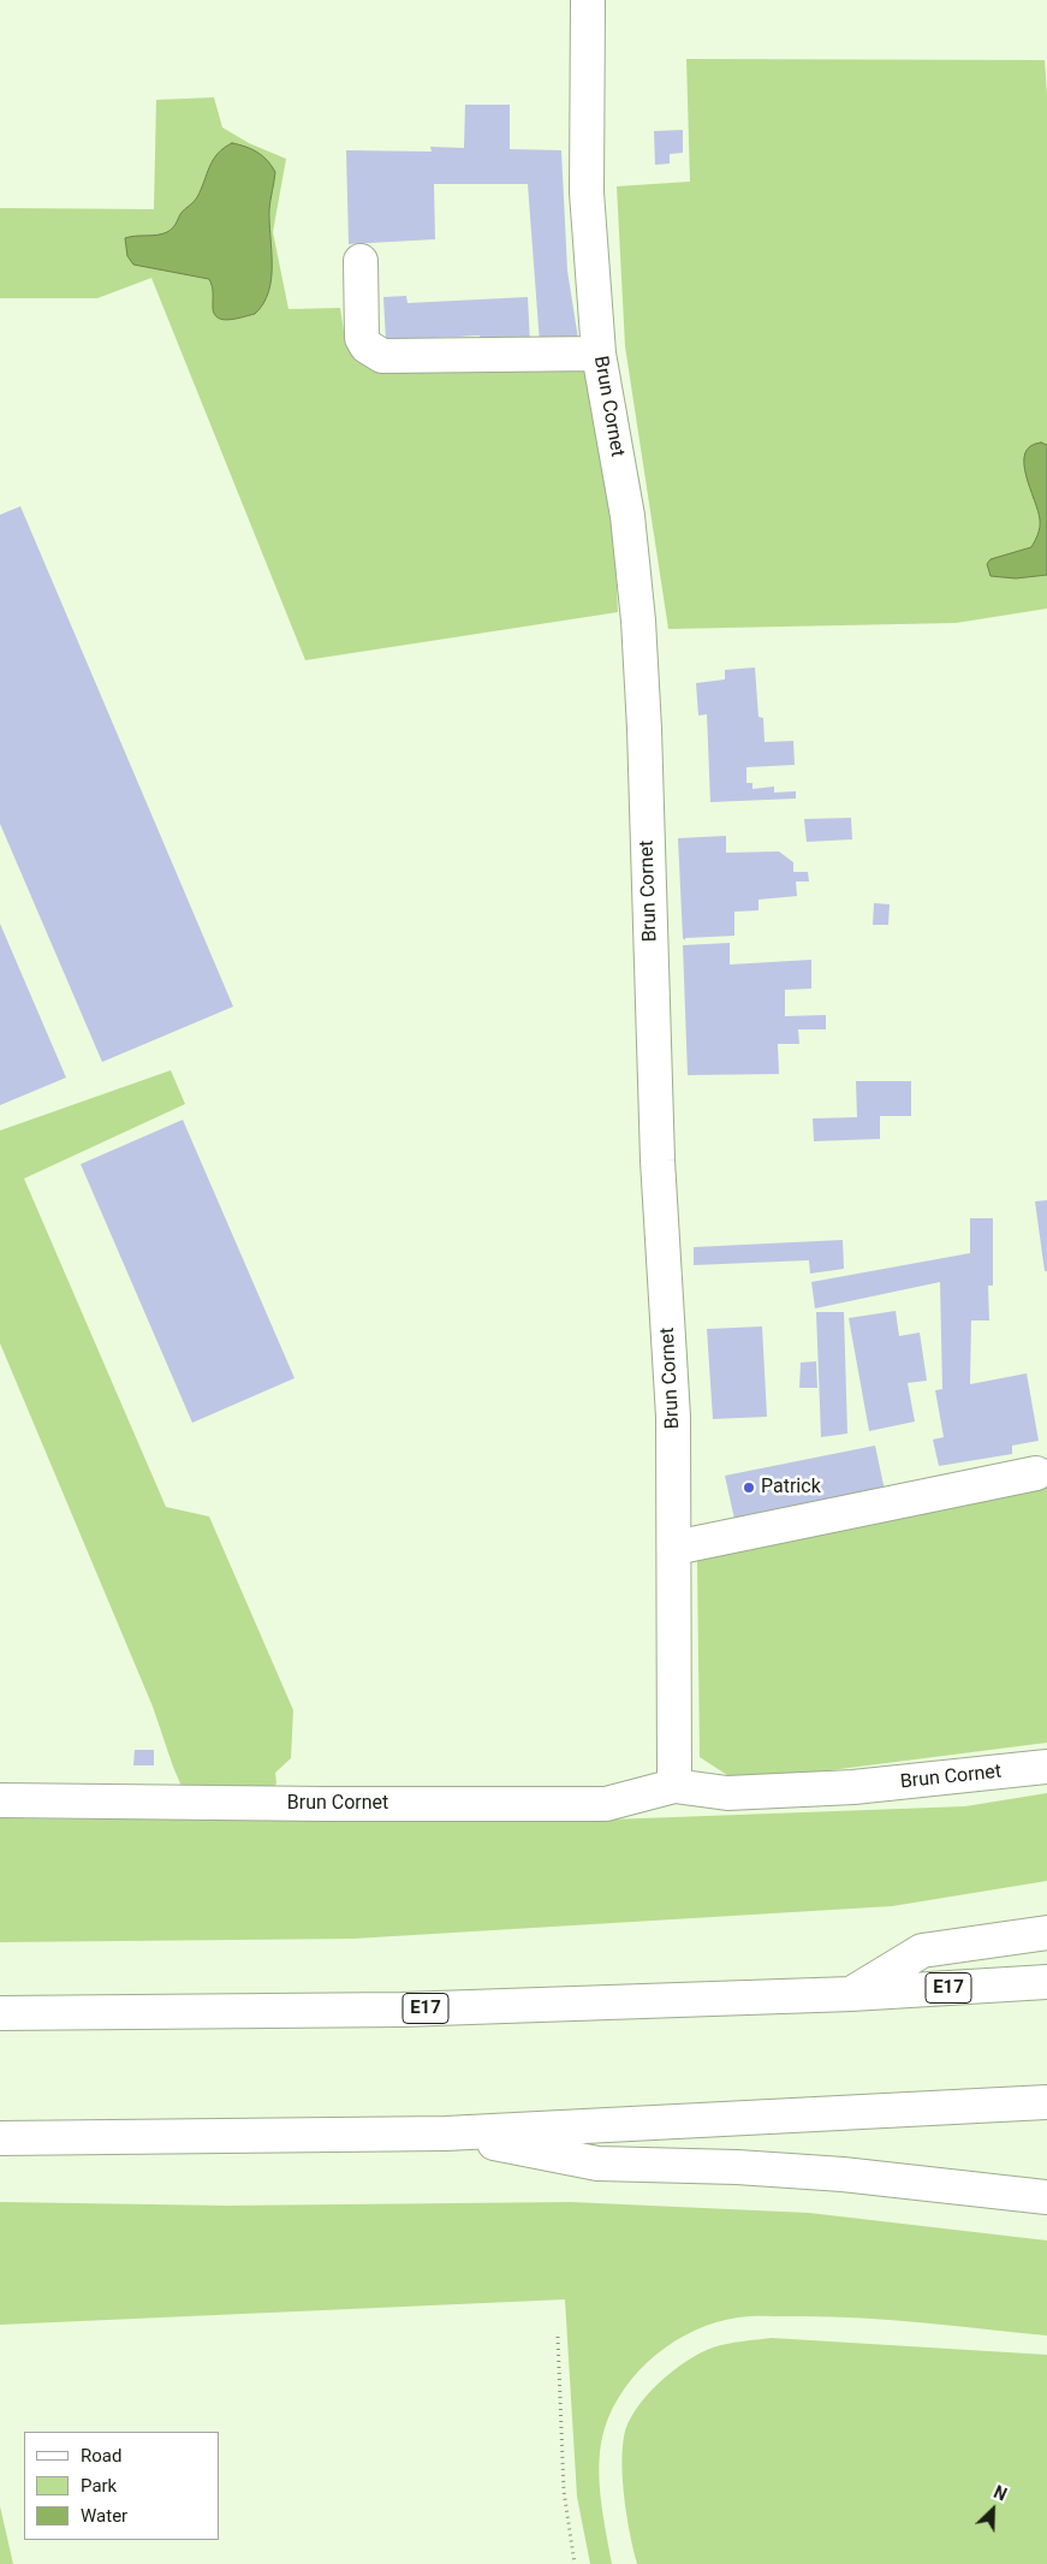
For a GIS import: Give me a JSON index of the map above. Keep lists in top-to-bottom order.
{
  "streets": {
    "main road": ["Brun Cornet", "E17"]
  },
  "places": ["Patrick"],
  "legend": ["Road", "Park", "Water"],
  "north": "top right"
}
